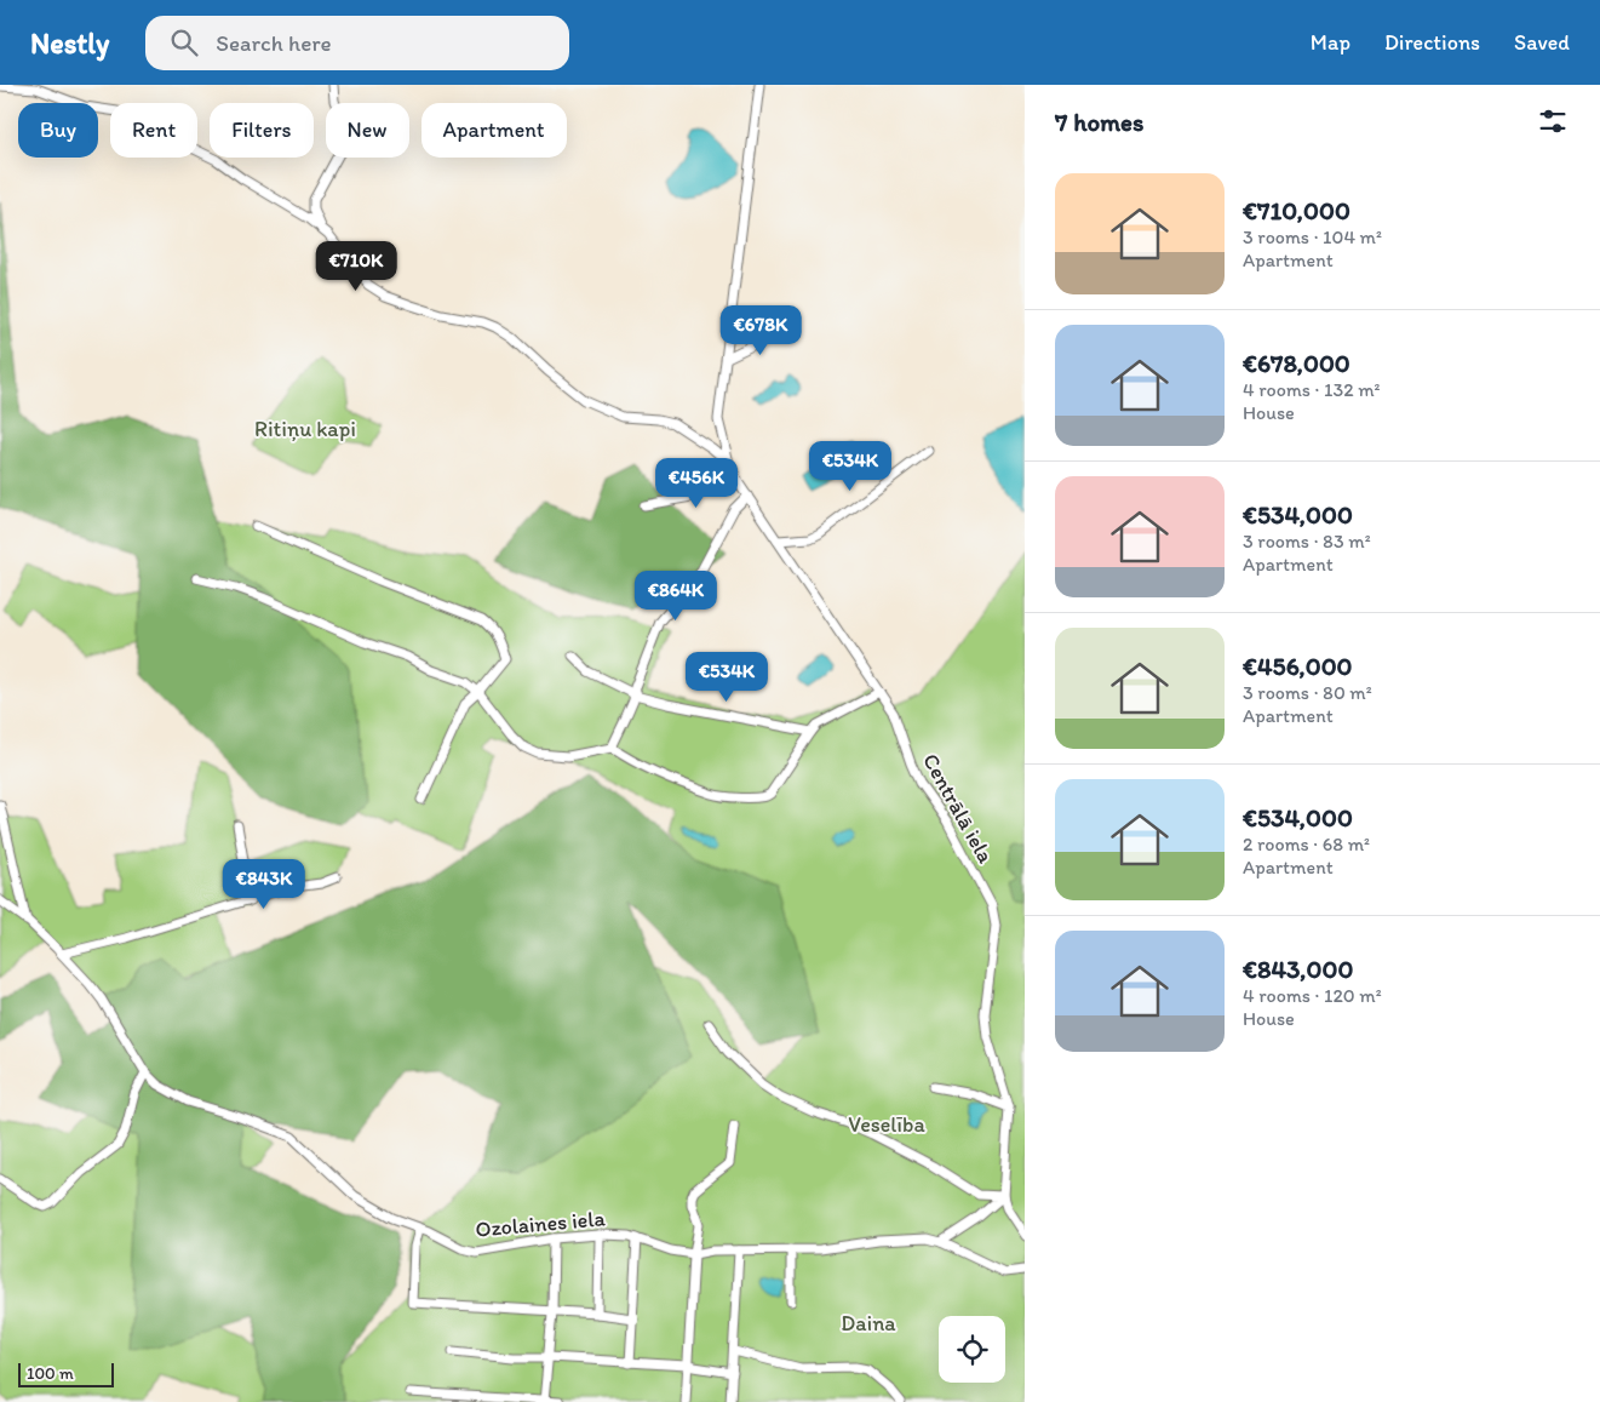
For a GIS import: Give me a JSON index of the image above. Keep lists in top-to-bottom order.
{
  "streets": {
    "street": ["Centrālā iela", "Ozolaines iela"]
  },
  "parks": ["Ritiņu kapi", "Veselība", "Daina"],
  "scale_bar": "100 m",
  "page": {
    "header": "Nestly",
    "search": "Search here",
    "nav": ["Map", "Directions", "Saved"],
    "heading": "7 homes",
    "chip": [
      "Buy",
      "Rent",
      "Filters",
      "New",
      "Apartment"
    ],
    "list": [
      {
        "name": "€710,000",
        "note": "3 rooms · 104 m² · Apartment"
      },
      {
        "name": "€678,000",
        "note": "4 rooms · 132 m² · House"
      },
      {
        "name": "€534,000",
        "note": "3 rooms · 83 m² · Apartment"
      },
      {
        "name": "€456,000",
        "note": "3 rooms · 80 m² · Apartment"
      },
      {
        "name": "€534,000",
        "note": "2 rooms · 68 m² · Apartment"
      },
      {
        "name": "€843,000",
        "note": "4 rooms · 120 m² · House"
      }
    ],
    "price": [
      "€710K",
      "€678K",
      "€534K",
      "€456K",
      "€864K",
      "€534K",
      "€843K"
    ],
    "scale": "100 m"
  }
}
